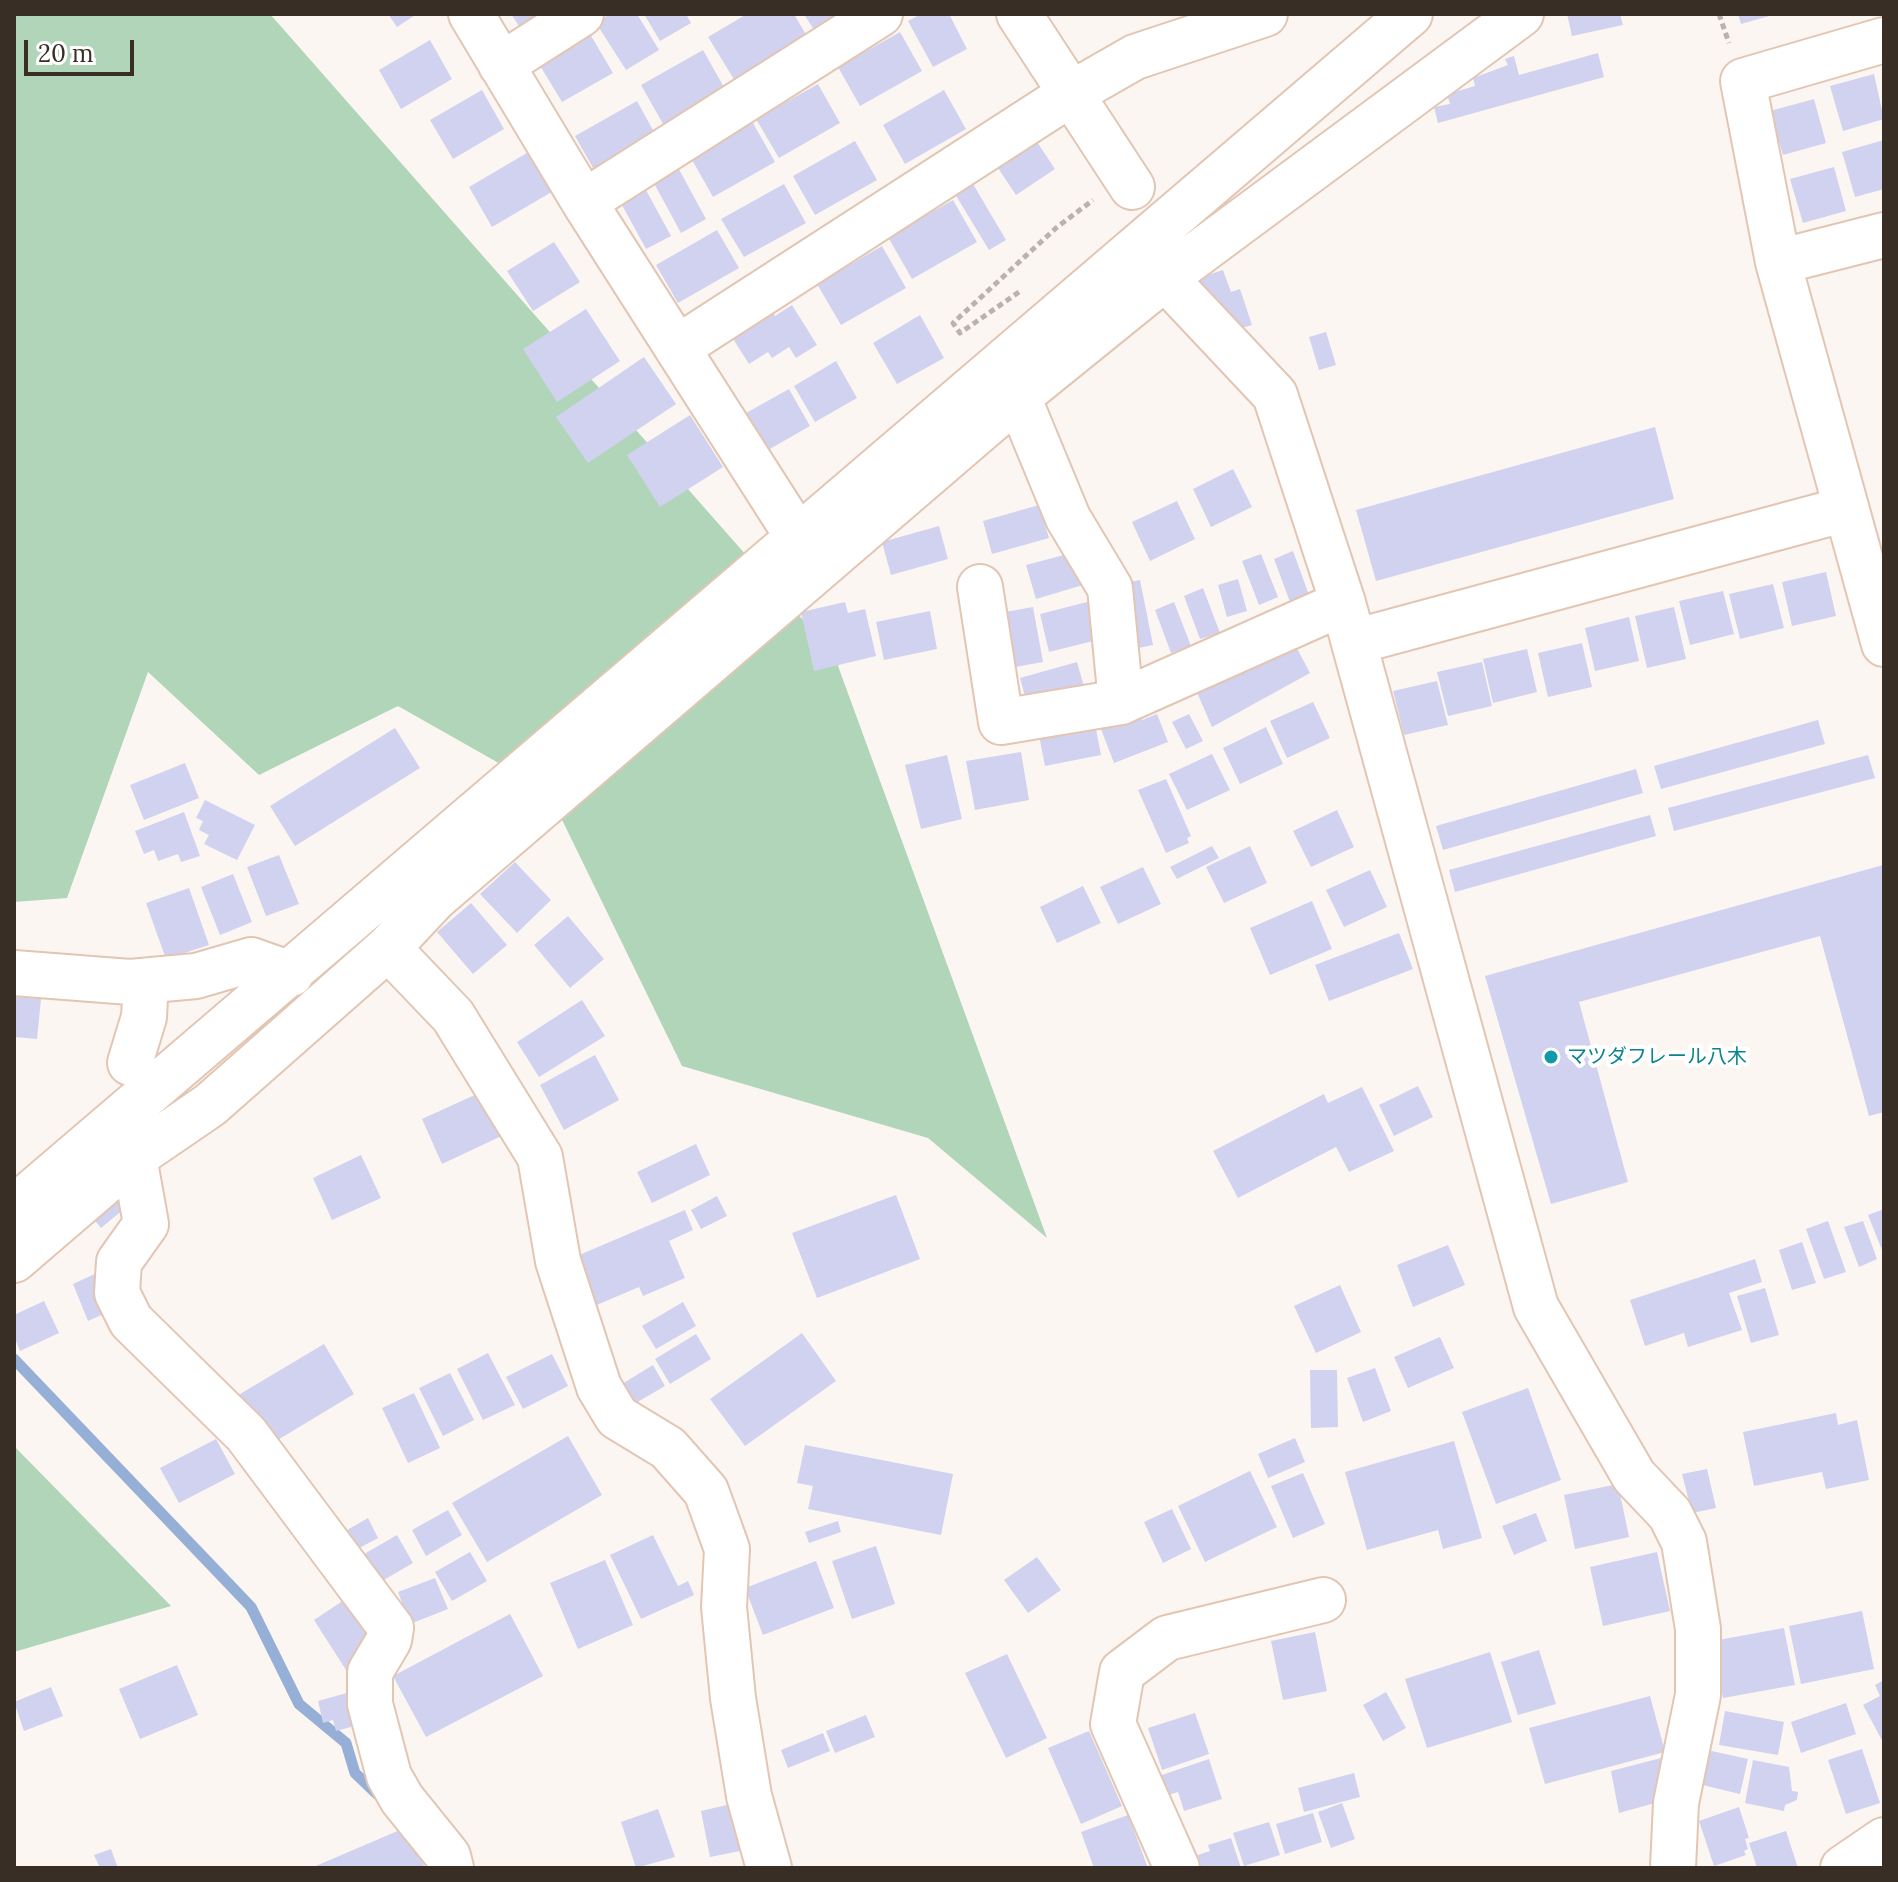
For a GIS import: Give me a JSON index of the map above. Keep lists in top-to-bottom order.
{
  "places": ["マツダフレール八木"],
  "scale_bar": "20 m"
}
